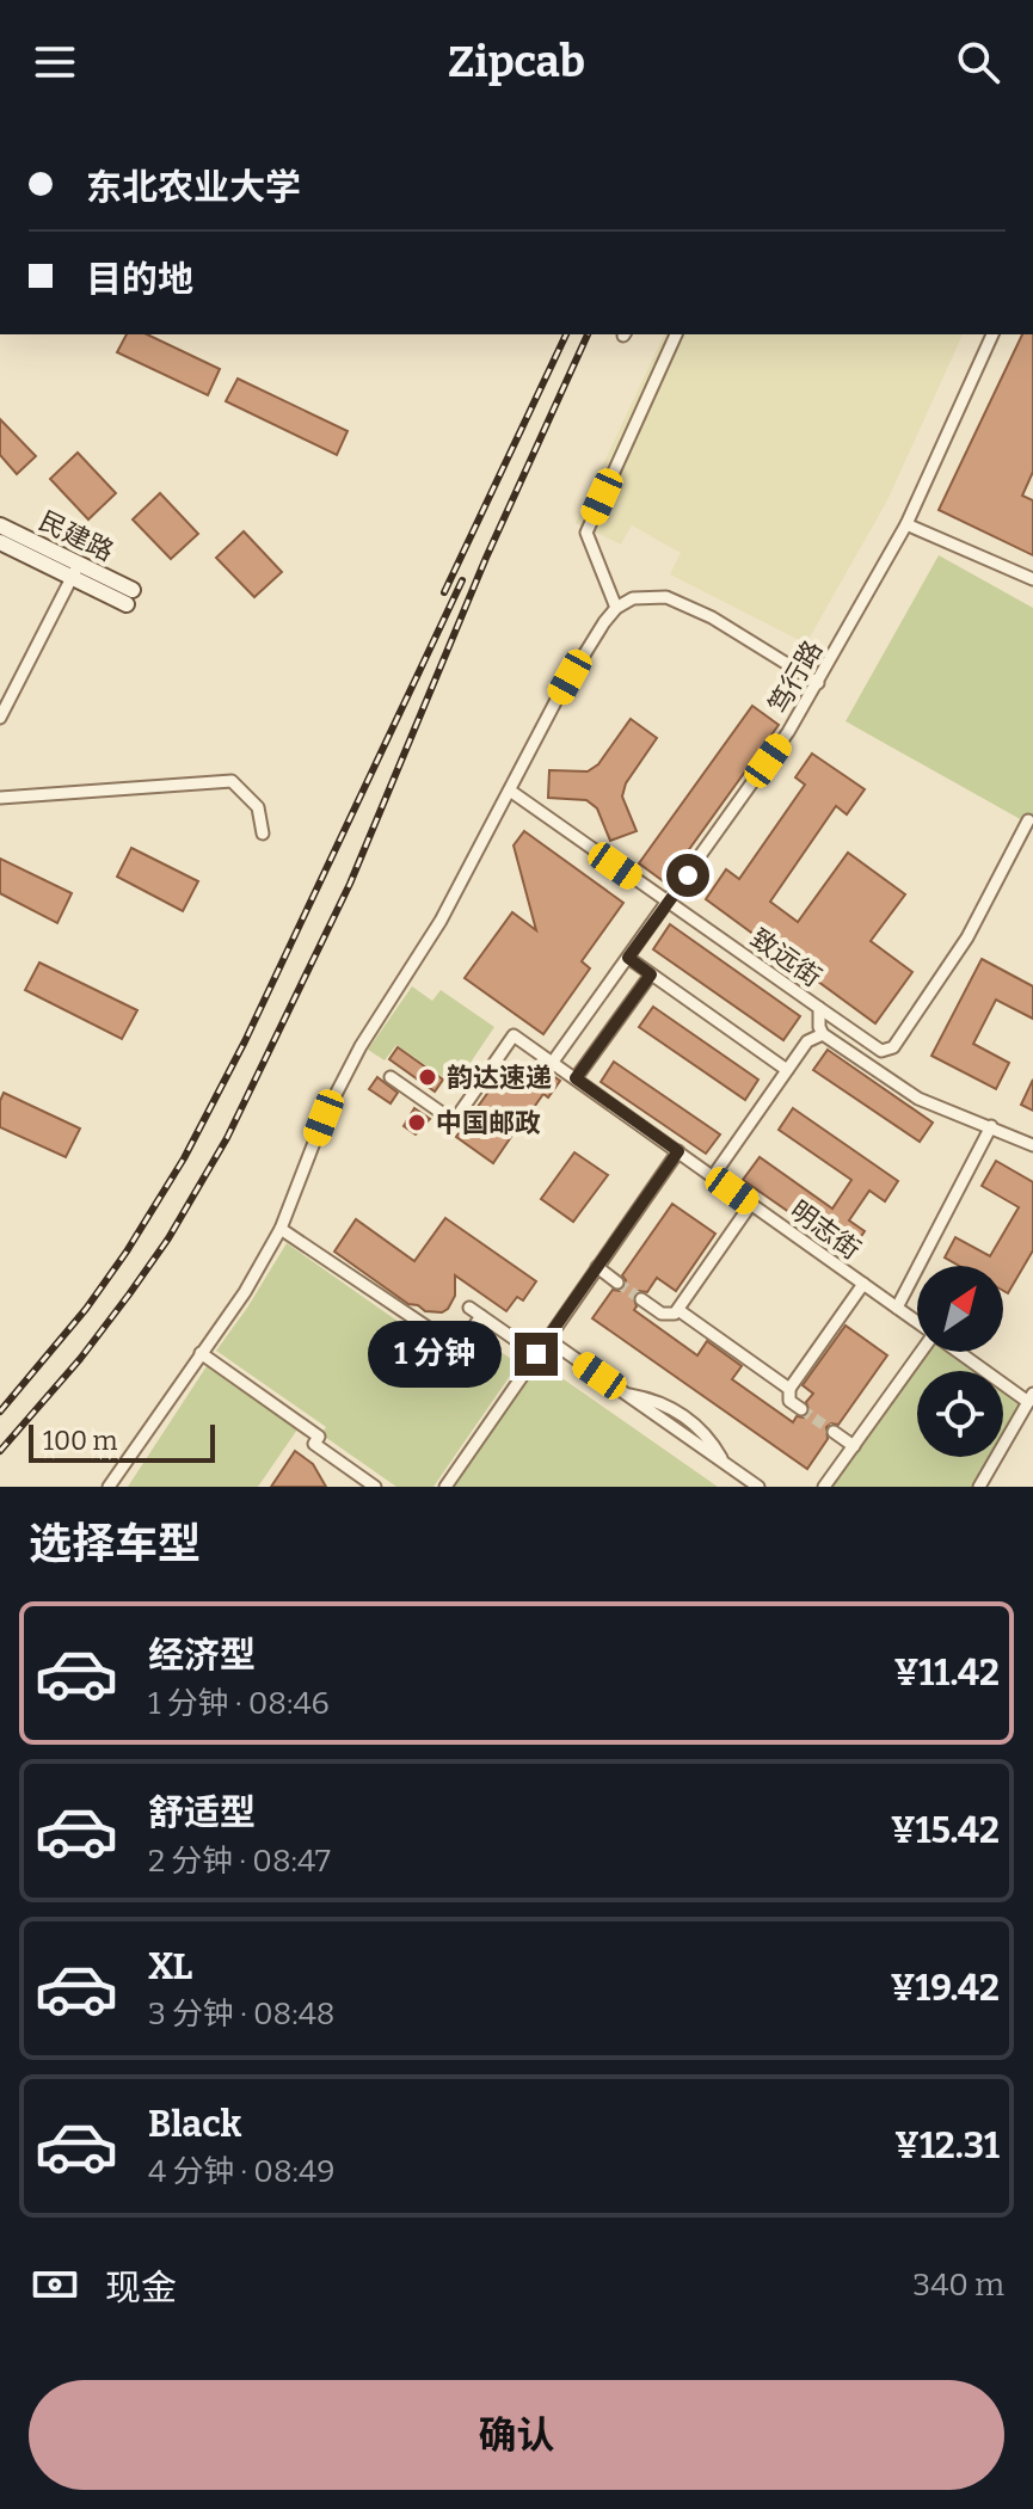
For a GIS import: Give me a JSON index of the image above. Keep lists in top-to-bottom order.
{
  "streets": {
    "street": [
      "民建路",
      "笃行路",
      "致远街",
      "明志街"
    ]
  },
  "crossings": [
    ["笃行路", "致远街"],
    ["笃行路", "明志街"]
  ],
  "places": ["韵达速递", "中国邮政"],
  "scale_bar": "100 m",
  "north": "top right",
  "page": {
    "header": "Zipcab",
    "banner": ["东北农业大学", "目的地"],
    "bubble": "1 分钟",
    "scale": "100 m",
    "heading": "选择车型",
    "list": [
      {
        "name": "经济型",
        "note": "1 分钟 · 08:46",
        "value": "¥11.42"
      },
      {
        "name": "舒适型",
        "note": "2 分钟 · 08:47",
        "value": "¥15.42"
      },
      {
        "name": "XL",
        "note": "3 分钟 · 08:48",
        "value": "¥19.42"
      },
      {
        "name": "Black",
        "note": "4 分钟 · 08:49",
        "value": "¥12.31"
      }
    ],
    "pay": ["现金", "340 m"],
    "buttons": "确认"
  }
}
